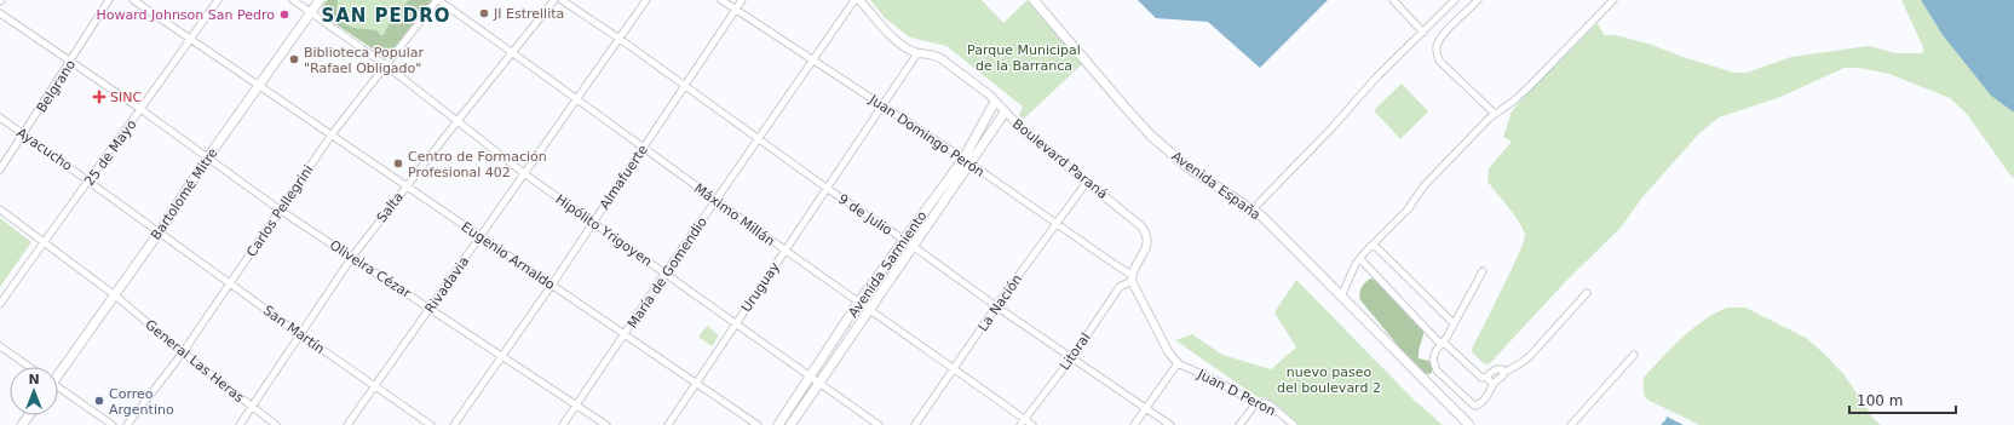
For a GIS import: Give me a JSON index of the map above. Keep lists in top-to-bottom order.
{
  "streets": {
    "main road": ["Avenida España", "Bartolomé Mitre", "Avenida Sarmiento"],
    "street": [
      "Belgrano",
      "Juan Domingo Perón",
      "Ayacucho",
      "25 de Mayo",
      "Boulevard Paraná",
      "Almafuerte",
      "Salta",
      "Carlos Pellegrini",
      "Máximo Millán",
      "9 de Julio",
      "Hipólito Yrigoyen",
      "Eugenio Arnaldo",
      "Oliveira Cézar",
      "María de Gomendio",
      "Rivadavia",
      "Uruguay",
      "La Nación",
      "San Martín",
      "Litoral",
      "General Las Heras",
      "Juan D Peron"
    ]
  },
  "crossings": [
    ["Belgrano", "Ayacucho"],
    ["Belgrano", "Oliveira Cézar"],
    ["Juan Domingo Perón", "Boulevard Paraná"],
    ["Juan Domingo Perón", "Almafuerte"],
    ["Juan Domingo Perón", "Avenida Sarmiento"],
    ["Juan Domingo Perón", "María de Gomendio"],
    ["Juan Domingo Perón", "Uruguay"],
    ["Juan Domingo Perón", "La Nación"],
    ["Juan Domingo Perón", "Litoral"],
    ["Ayacucho", "25 de Mayo"],
    ["Ayacucho", "Bartolomé Mitre"],
    ["Ayacucho", "San Martín"],
    ["25 de Mayo", "Eugenio Arnaldo"],
    ["25 de Mayo", "Oliveira Cézar"],
    ["25 de Mayo", "General Las Heras"],
    ["Boulevard Paraná", "Avenida Sarmiento"],
    ["Boulevard Paraná", "Uruguay"],
    ["Boulevard Paraná", "La Nación"],
    ["Boulevard Paraná", "Litoral"],
    ["Almafuerte", "Máximo Millán"],
    ["Almafuerte", "9 de Julio"],
    ["Almafuerte", "Hipólito Yrigoyen"],
    ["Almafuerte", "Eugenio Arnaldo"],
    ["Almafuerte", "Oliveira Cézar"],
    ["Bartolomé Mitre", "Hipólito Yrigoyen"],
    ["Bartolomé Mitre", "Eugenio Arnaldo"],
    ["Bartolomé Mitre", "Oliveira Cézar"],
    ["Bartolomé Mitre", "San Martín"],
    ["Bartolomé Mitre", "General Las Heras"],
    ["Salta", "Máximo Millán"],
    ["Salta", "Hipólito Yrigoyen"],
    ["Salta", "Eugenio Arnaldo"],
    ["Salta", "Oliveira Cézar"],
    ["Salta", "San Martín"],
    ["Salta", "General Las Heras"],
    ["Carlos Pellegrini", "Máximo Millán"],
    ["Carlos Pellegrini", "Hipólito Yrigoyen"],
    ["Carlos Pellegrini", "Eugenio Arnaldo"],
    ["Carlos Pellegrini", "Oliveira Cézar"],
    ["Carlos Pellegrini", "San Martín"],
    ["Carlos Pellegrini", "General Las Heras"],
    ["Máximo Millán", "Avenida Sarmiento"],
    ["Máximo Millán", "María de Gomendio"],
    ["Máximo Millán", "Rivadavia"],
    ["Máximo Millán", "Uruguay"],
    ["Máximo Millán", "La Nación"],
    ["Máximo Millán", "Litoral"],
    ["9 de Julio", "Avenida Sarmiento"],
    ["9 de Julio", "María de Gomendio"],
    ["9 de Julio", "Rivadavia"],
    ["9 de Julio", "Uruguay"],
    ["9 de Julio", "La Nación"],
    ["9 de Julio", "Litoral"],
    ["Hipólito Yrigoyen", "Avenida Sarmiento"],
    ["Hipólito Yrigoyen", "María de Gomendio"],
    ["Hipólito Yrigoyen", "Rivadavia"],
    ["Hipólito Yrigoyen", "Uruguay"],
    ["Eugenio Arnaldo", "María de Gomendio"],
    ["Eugenio Arnaldo", "Rivadavia"],
    ["Eugenio Arnaldo", "Uruguay"],
    ["Oliveira Cézar", "María de Gomendio"],
    ["Oliveira Cézar", "Rivadavia"],
    ["Rivadavia", "San Martín"]
  ],
  "districts": ["SAN PEDRO"],
  "parks": ["Parque Municipal de la Barranca", "nuevo paseo del boulevard 2"],
  "places": {
    "other": [
      "JI Estrellita",
      "Howard Johnson San Pedro",
      "Biblioteca Popular \"Rafael Obligado\"",
      "Centro de Formación Profesional 402",
      "Correo Argentino"
    ],
    "health": ["SINC"]
  },
  "scale_bar": "100 m",
  "north": "top"
}
